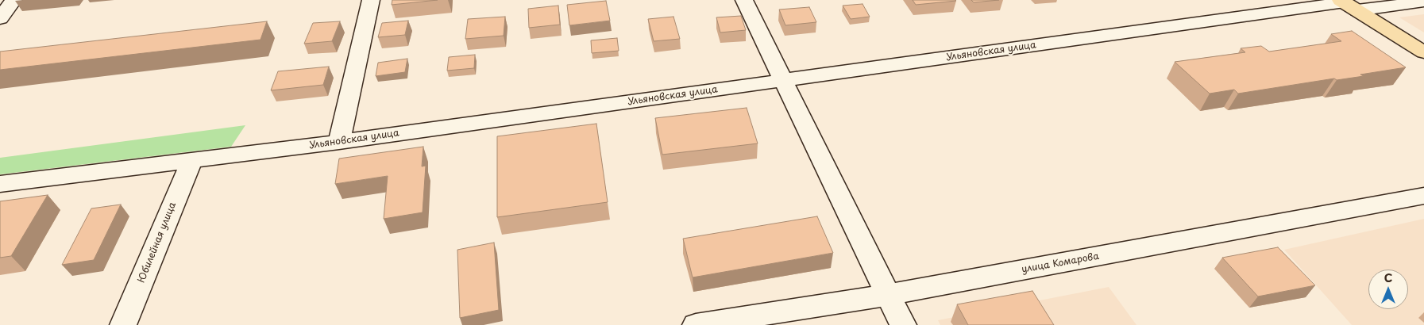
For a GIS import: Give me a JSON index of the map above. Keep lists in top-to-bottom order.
{
  "streets": {
    "street": ["Ульяновская улица", "Юбилейная улица", "улица Комарова"]
  },
  "crossings": [
    ["Ульяновская улица", "Юбилейная улица"]
  ],
  "north": "top"
}
